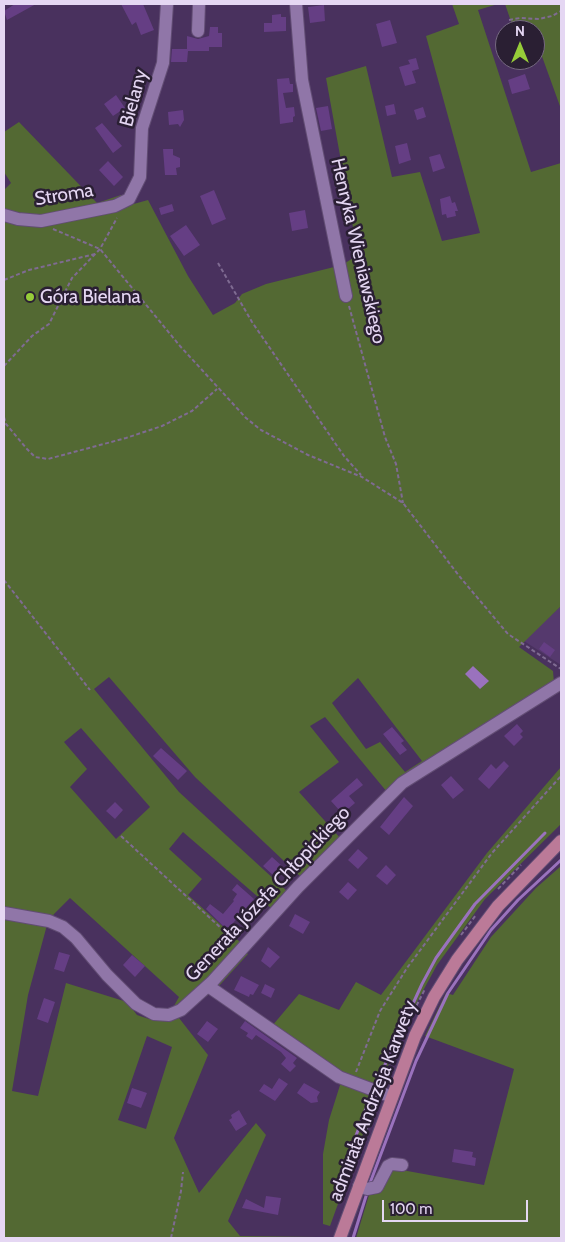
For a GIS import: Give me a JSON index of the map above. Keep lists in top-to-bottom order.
{
  "streets": {
    "main road": ["admirała Andrzeja Karwety"],
    "street": [
      "Bielany",
      "Stroma",
      "Henryka Wieniawskiego",
      "Generała Józefa Chłopickiego"
    ]
  },
  "crossings": [
    ["Bielany", "Stroma"]
  ],
  "places": ["Góra Bielana"],
  "scale_bar": "100 m",
  "north": "top"
}
